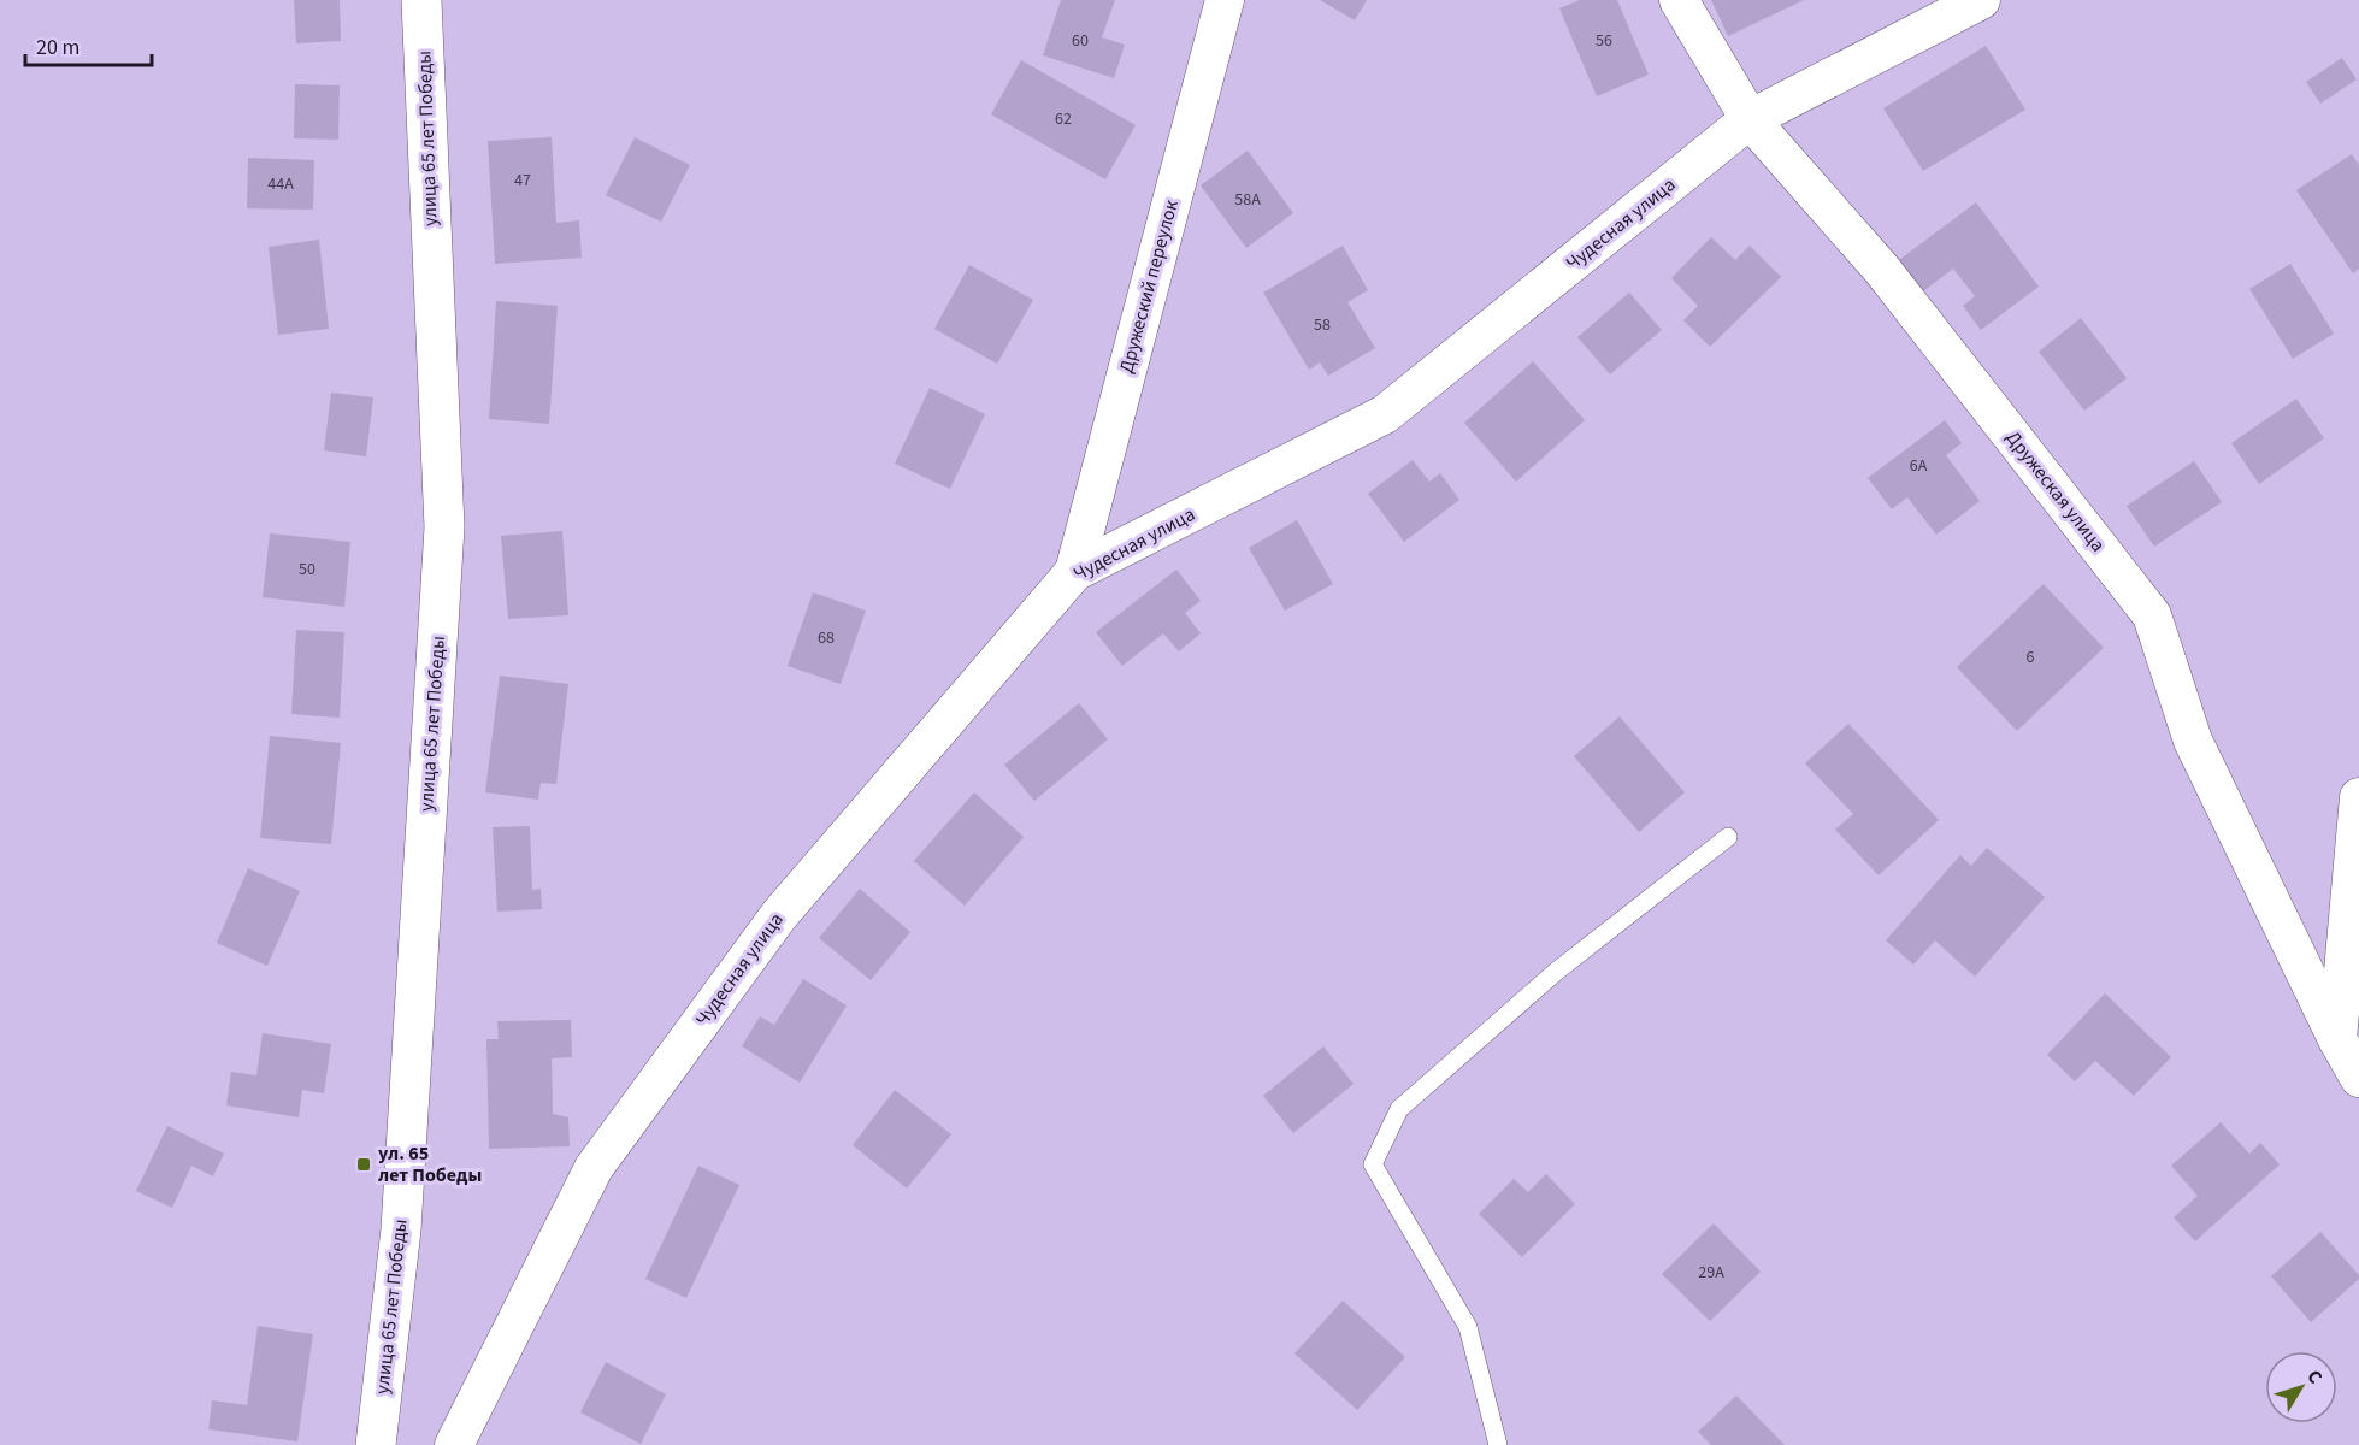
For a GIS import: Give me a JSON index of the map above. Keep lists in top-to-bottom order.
{
  "streets": {
    "street": [
      "улица 65 лет Победы",
      "Чудесная улица",
      "Дружеский переулок",
      "Дружеская улица"
    ]
  },
  "crossings": [
    ["Чудесная улица", "Дружеский переулок"],
    ["Чудесная улица", "Дружеская улица"]
  ],
  "places": {
    "transit": ["ул. 65 лет Победы"]
  },
  "house_numbers": [
    "60",
    "56",
    "62",
    "47",
    "44А",
    "58А",
    "58",
    "6А",
    "50",
    "68",
    "6",
    "29А"
  ],
  "scale_bar": "20 m",
  "north": "top right"
}
